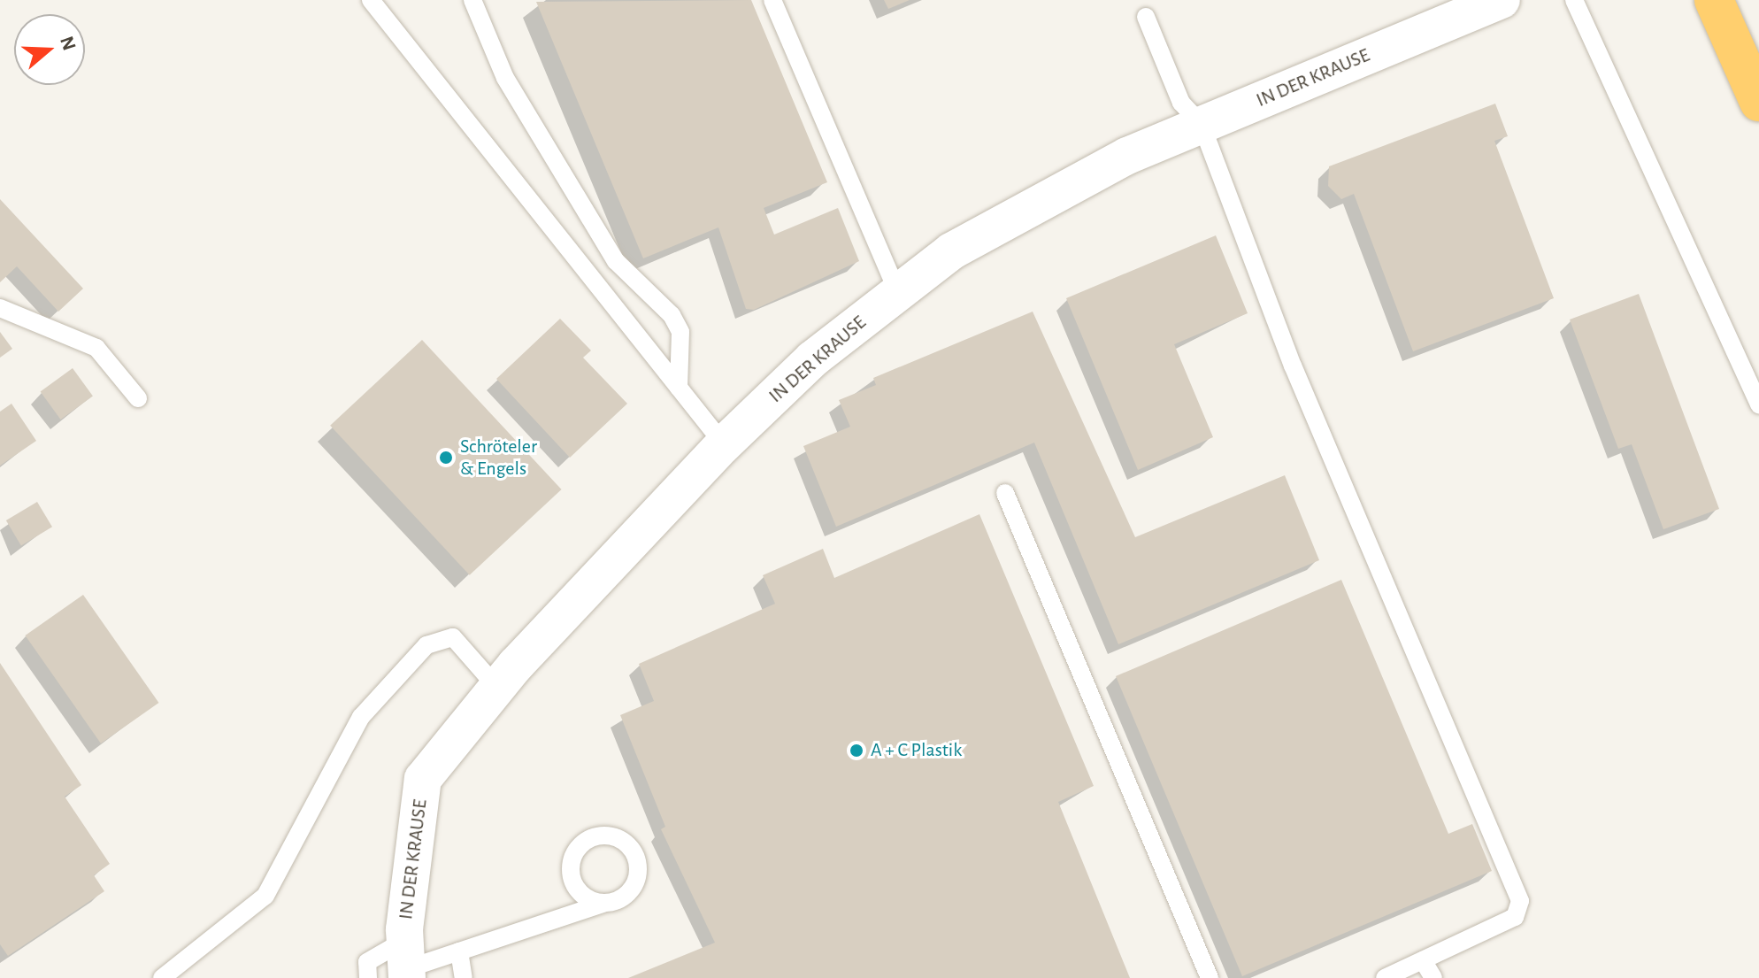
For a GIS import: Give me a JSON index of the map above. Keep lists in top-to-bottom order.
{
  "streets": {
    "street": ["IN DER KRAUSE"]
  },
  "places": ["Schröteler & Engels", "A + C Plastik"],
  "north": "right"
}
